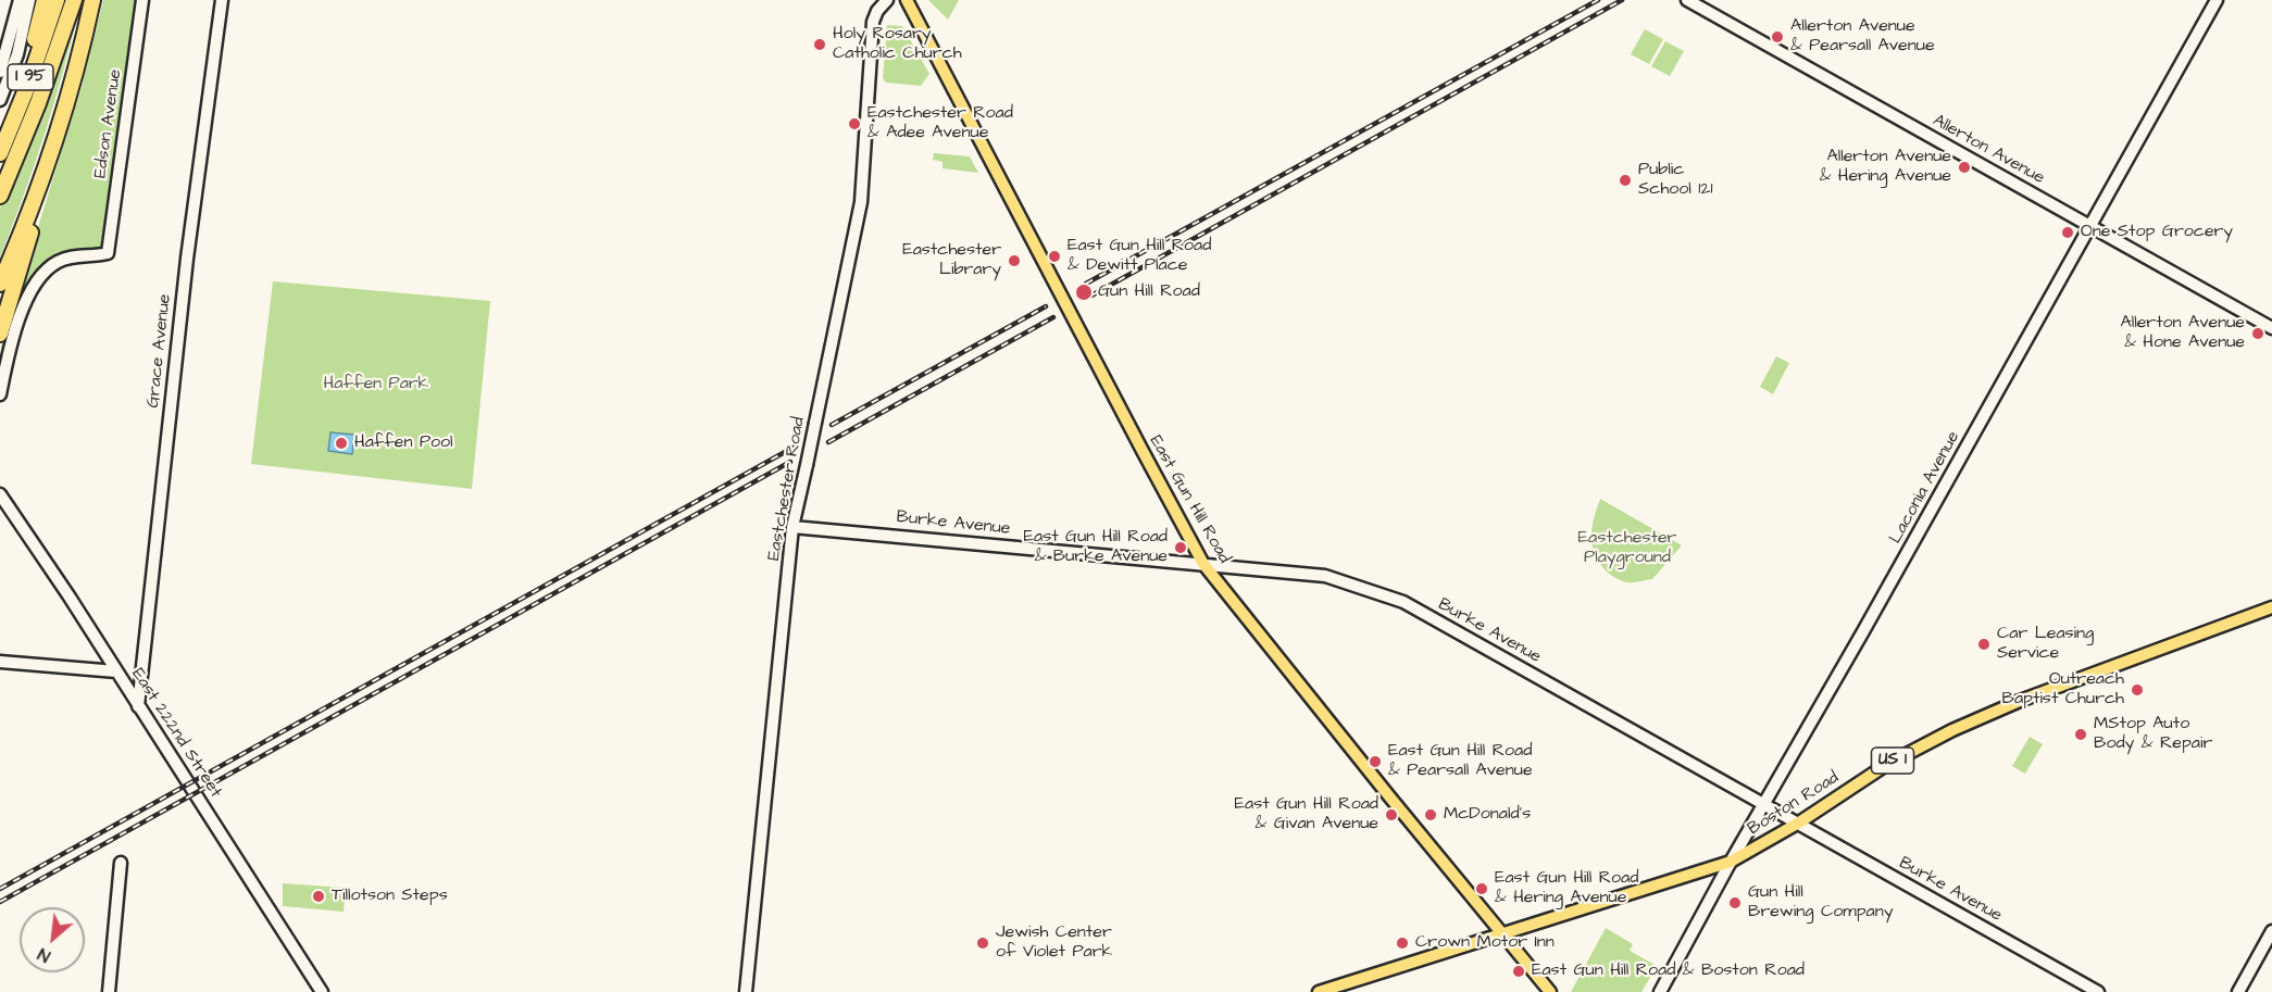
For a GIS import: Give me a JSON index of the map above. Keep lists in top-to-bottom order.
{
  "streets": {
    "highway": ["I 95"],
    "main road": [
      "Edson Avenue",
      "Allerton Avenue",
      "Grace Avenue",
      "Laconia Avenue",
      "Eastchester Road",
      "East Gun Hill Road",
      "Burke Avenue",
      "East 222nd Street",
      "US 1",
      "Boston Road"
    ]
  },
  "crossings": [
    ["Allerton Avenue", "Laconia Avenue"],
    ["Grace Avenue", "East 222nd Street"],
    ["Laconia Avenue", "Burke Avenue"],
    ["Laconia Avenue", "Boston Road"],
    ["Eastchester Road", "Burke Avenue"],
    ["East Gun Hill Road", "Burke Avenue"],
    ["East Gun Hill Road", "Boston Road"],
    ["Burke Avenue", "Boston Road"]
  ],
  "parks": ["Haffen Park", "Eastchester Playground"],
  "places": [
    "Allerton Avenue & Pearsall Avenue",
    "Holy Rosary Catholic Church",
    "Eastchester Road & Adee Avenue",
    "Allerton Avenue & Hering Avenue",
    "Public School 121",
    "One Stop Grocery",
    "East Gun Hill Road & Dewitt Place",
    "Eastchester Library",
    "Gun Hill Road",
    "Allerton Avenue & Hone Avenue",
    "Haffen Pool",
    "East Gun Hill Road & Burke Avenue",
    "Car Leasing Service",
    "Outreach Baptist Church",
    "MStop Auto Body & Repair",
    "East Gun Hill Road & Pearsall Avenue",
    "East Gun Hill Road & Givan Avenue",
    "McDonald's",
    "East Gun Hill Road & Hering Avenue",
    "Tillotson Steps",
    "Gun Hill Brewing Company",
    "Jewish Center of Violet Park",
    "Crown Motor Inn",
    "East Gun Hill Road & Boston Road"
  ],
  "north": "bottom left"
}
